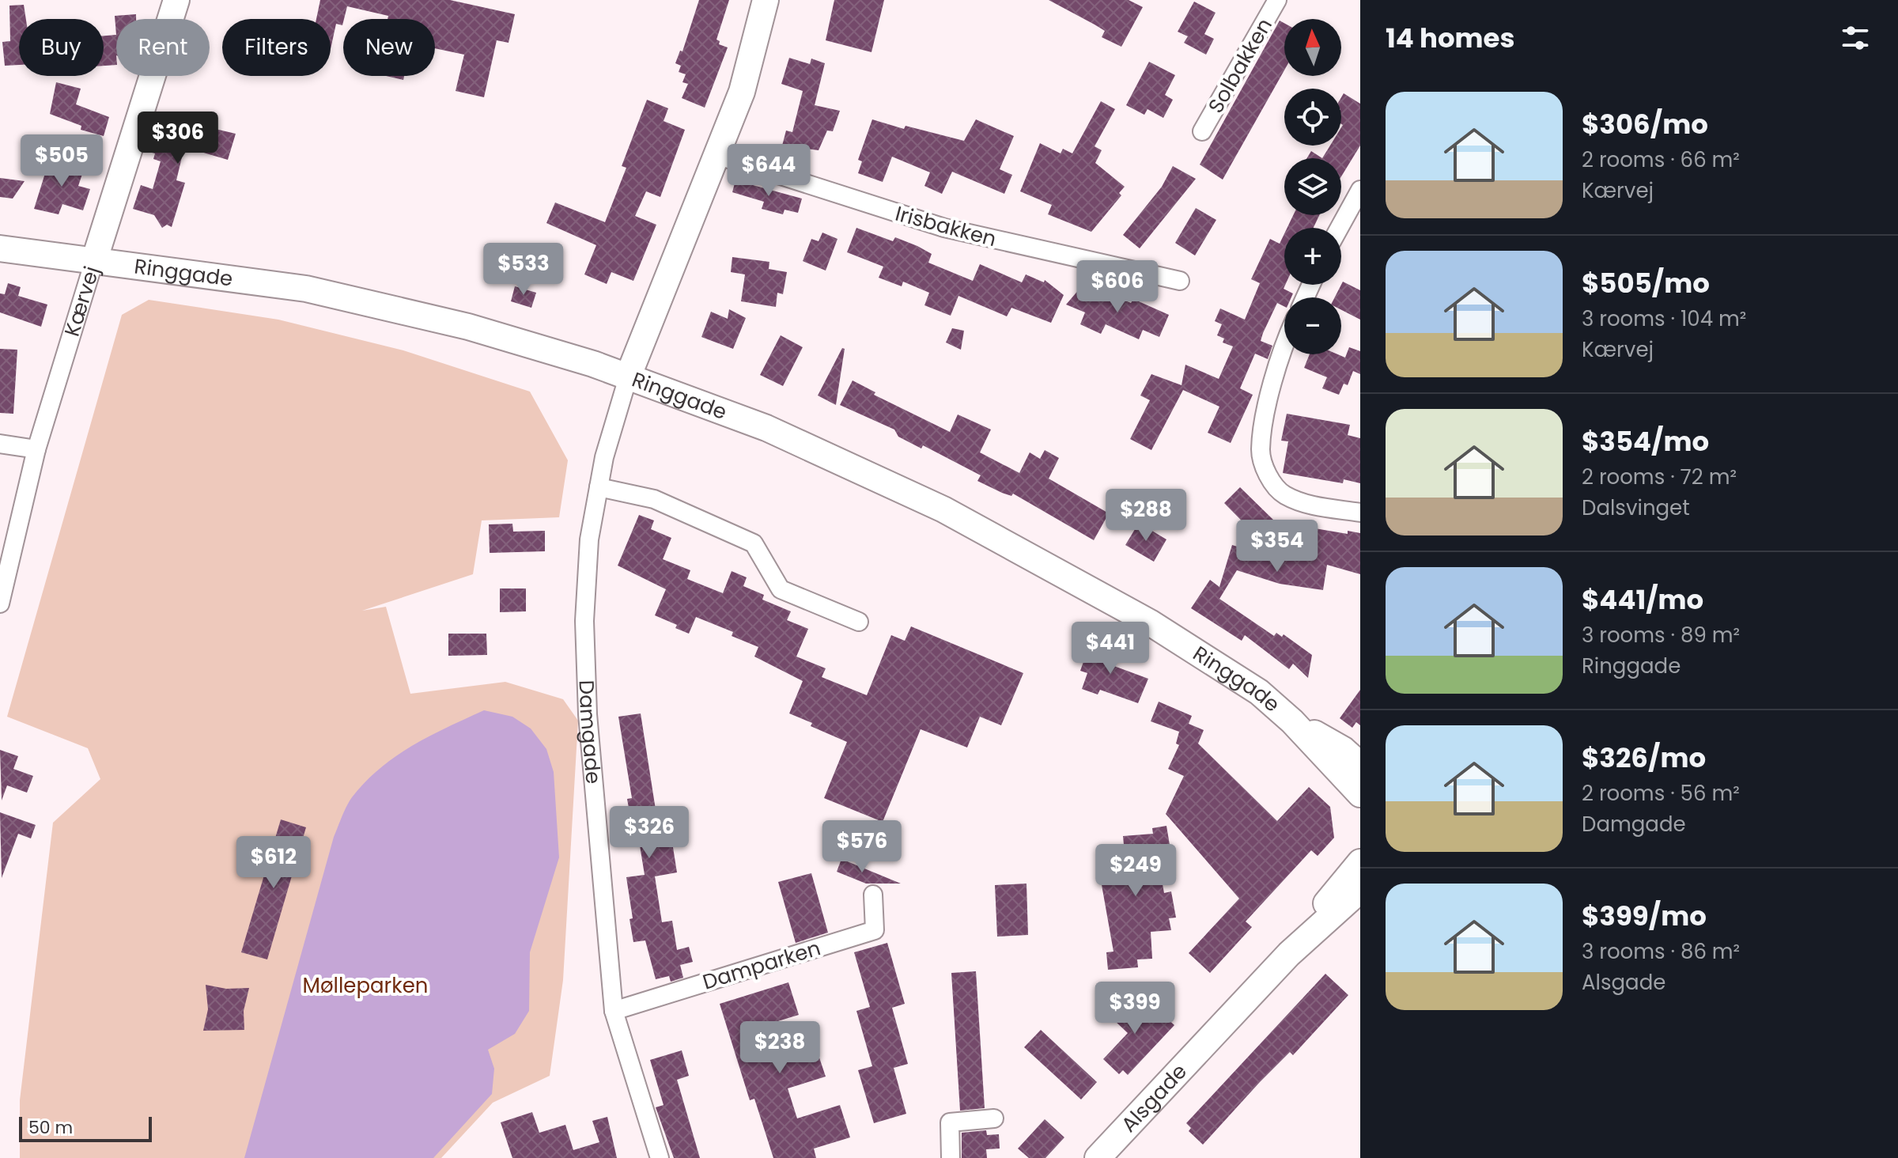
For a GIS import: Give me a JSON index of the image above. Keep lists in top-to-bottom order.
{
  "streets": {
    "street": [
      "Solbakken",
      "Irisbakken",
      "Ringgade",
      "Kærvej",
      "Damgade",
      "Damparken",
      "Alsgade"
    ]
  },
  "crossings": [
    ["Irisbakken", "Damgade"],
    ["Ringgade", "Kærvej"],
    ["Ringgade", "Damgade"],
    ["Damgade", "Damparken"]
  ],
  "parks": ["Mølleparken"],
  "scale_bar": "50 m",
  "north": "top",
  "page": {
    "heading": "14 homes",
    "map_buttons": ["+", "−"],
    "chip": [
      "Buy",
      "Rent",
      "Filters",
      "New"
    ],
    "list": [
      {
        "name": "$306/mo",
        "note": "2 rooms · 66 m² · Kærvej"
      },
      {
        "name": "$505/mo",
        "note": "3 rooms · 104 m² · Kærvej"
      },
      {
        "name": "$354/mo",
        "note": "2 rooms · 72 m² · Dalsvinget"
      },
      {
        "name": "$441/mo",
        "note": "3 rooms · 89 m² · Ringgade"
      },
      {
        "name": "$326/mo",
        "note": "2 rooms · 56 m² · Damgade"
      },
      {
        "name": "$399/mo",
        "note": "3 rooms · 86 m² · Alsgade"
      }
    ],
    "price": [
      "$306",
      "$505",
      "$644",
      "$533",
      "$606",
      "$288",
      "$354",
      "$441",
      "$326",
      "$576",
      "$612",
      "$249",
      "$399",
      "$238"
    ],
    "scale": "50 m"
  }
}
